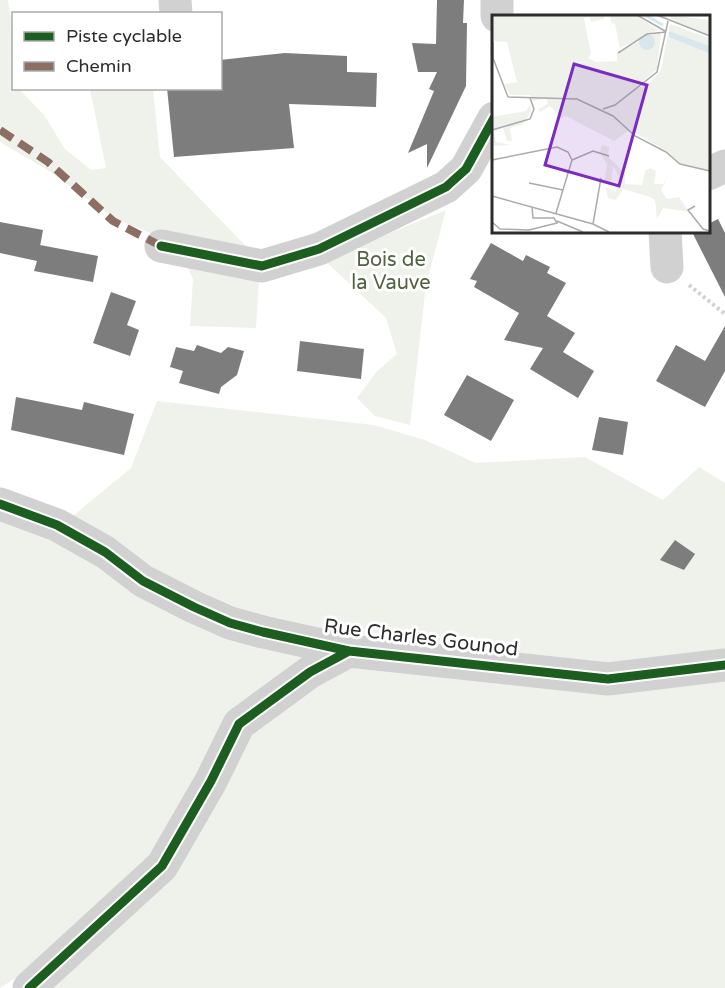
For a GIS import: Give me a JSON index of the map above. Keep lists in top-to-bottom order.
{
  "streets": {
    "street": ["Rue Charles Gounod"]
  },
  "parks": ["Bois de la Vauve"],
  "legend": ["Piste cyclable", "Chemin"]
}
